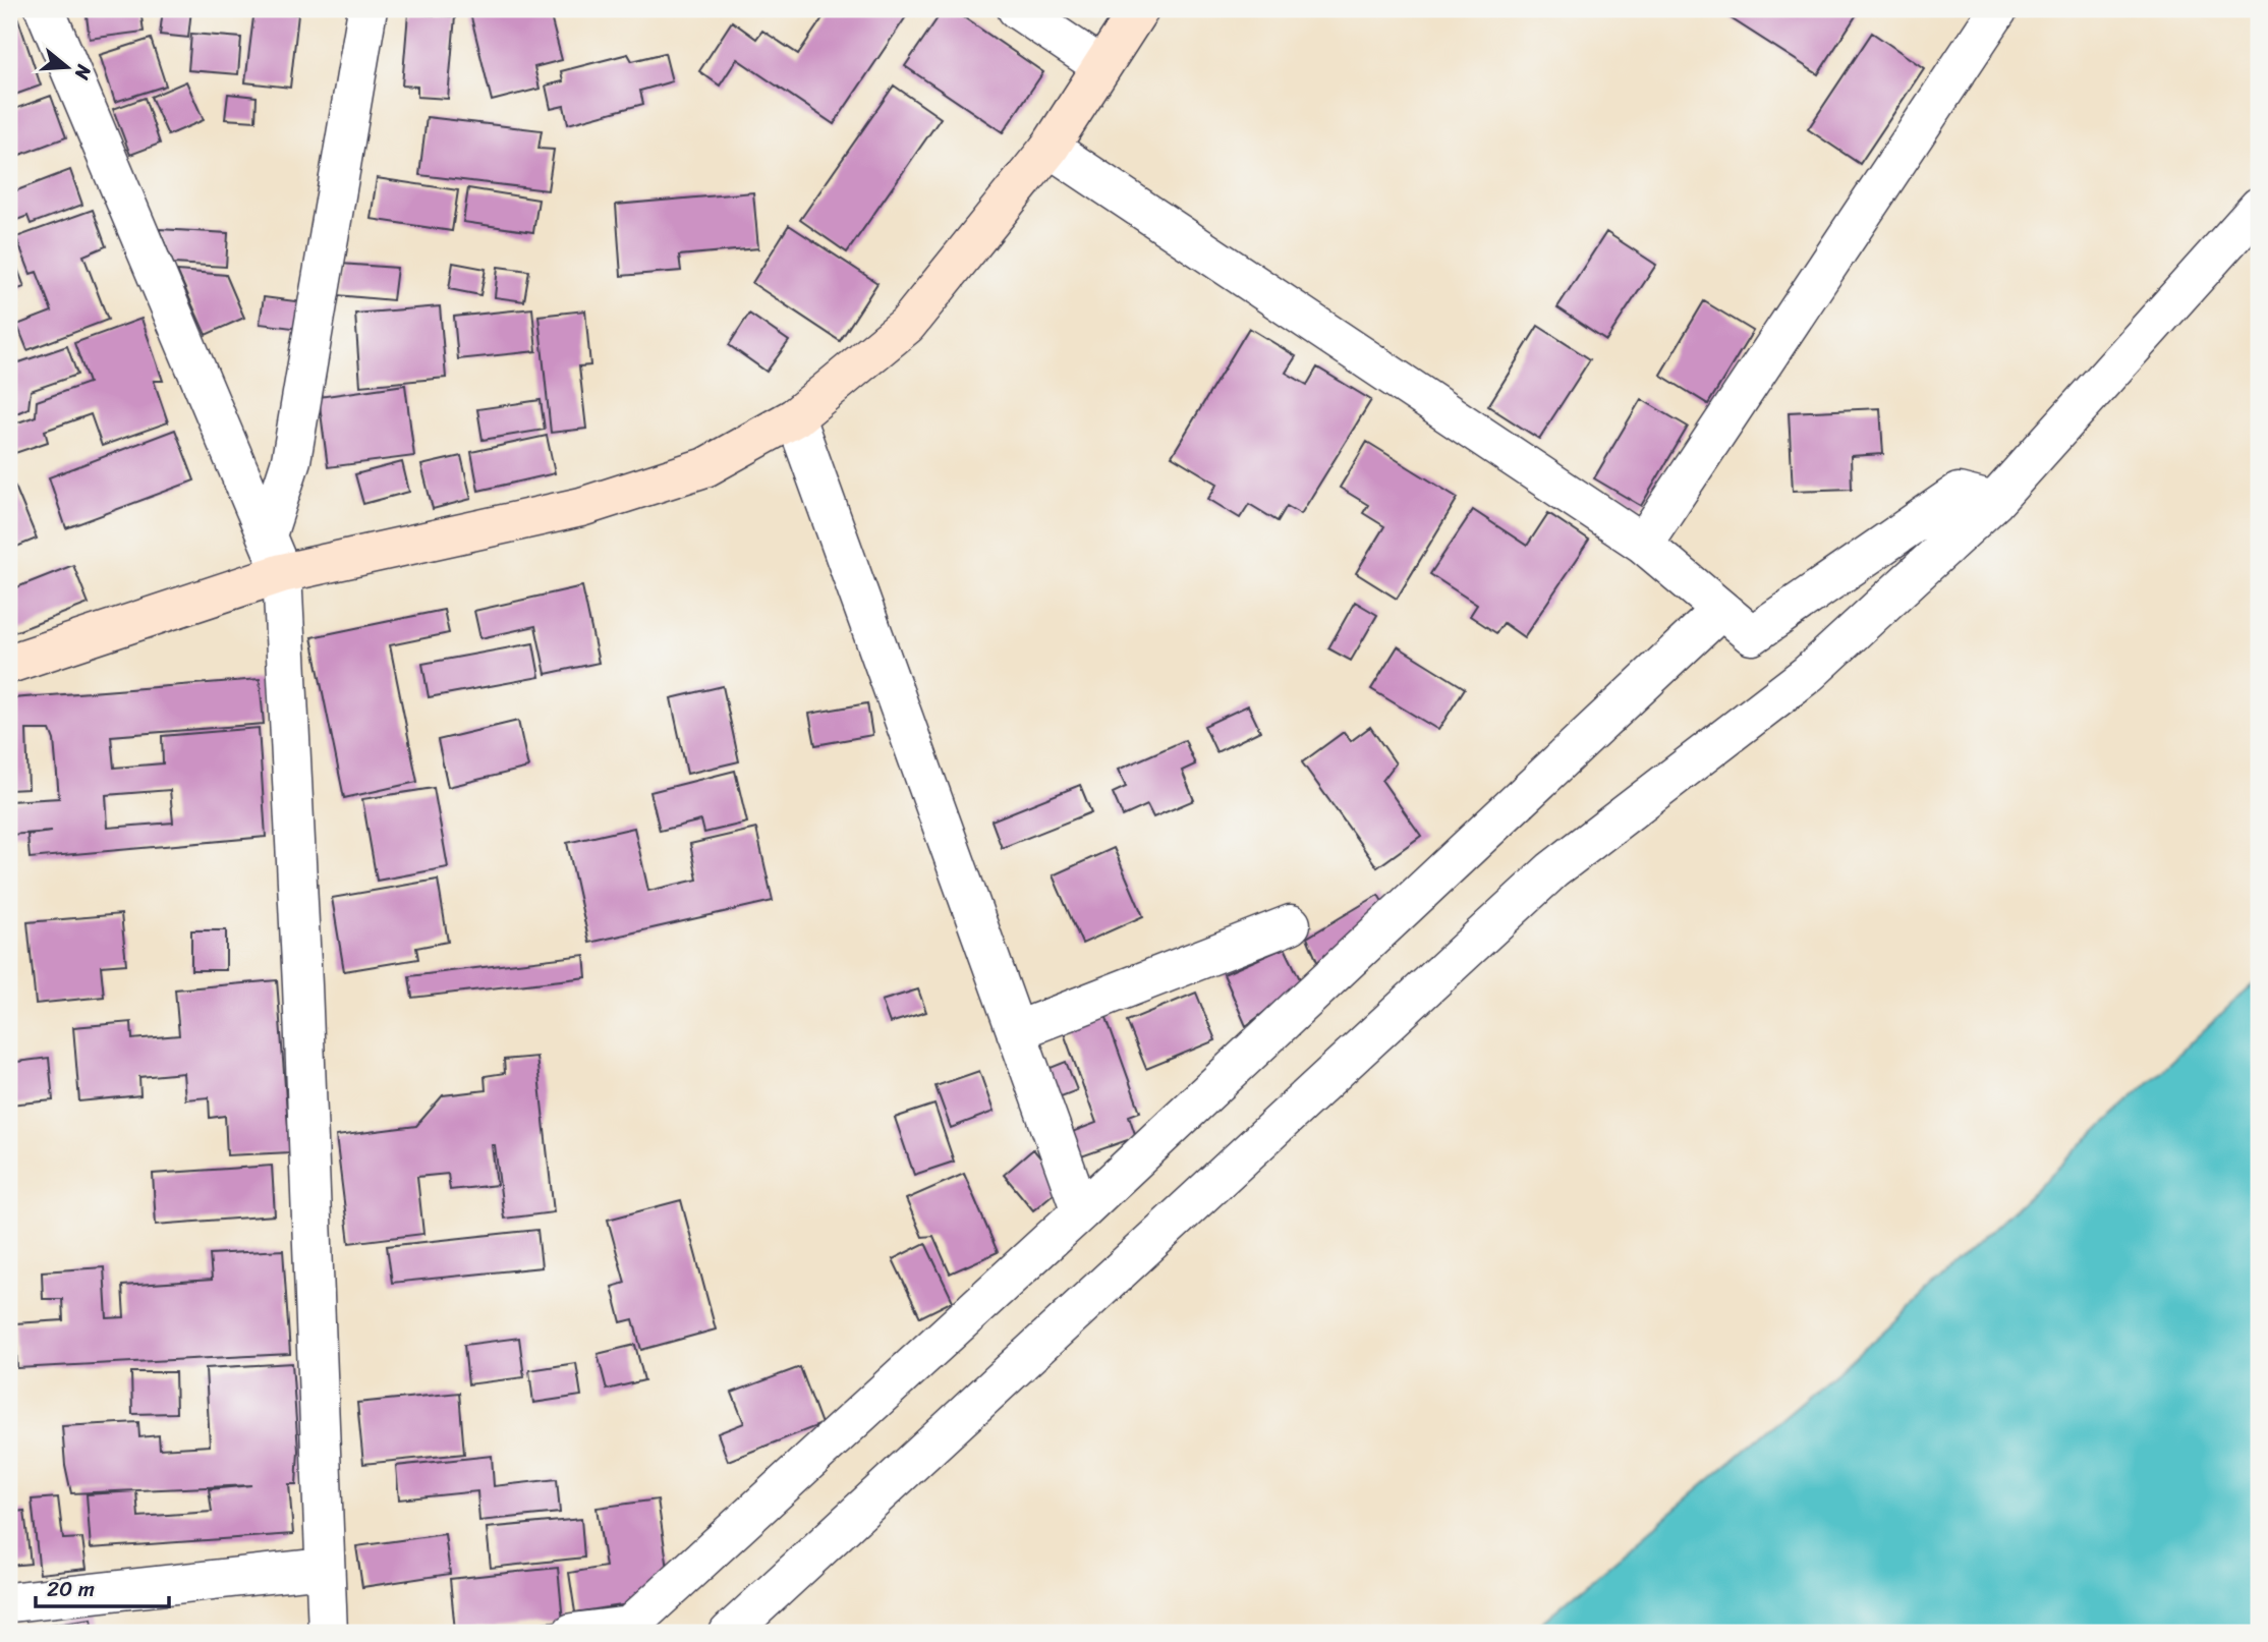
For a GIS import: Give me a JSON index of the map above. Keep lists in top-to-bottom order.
{
  "scale_bar": "20 m",
  "north": "right"
}
